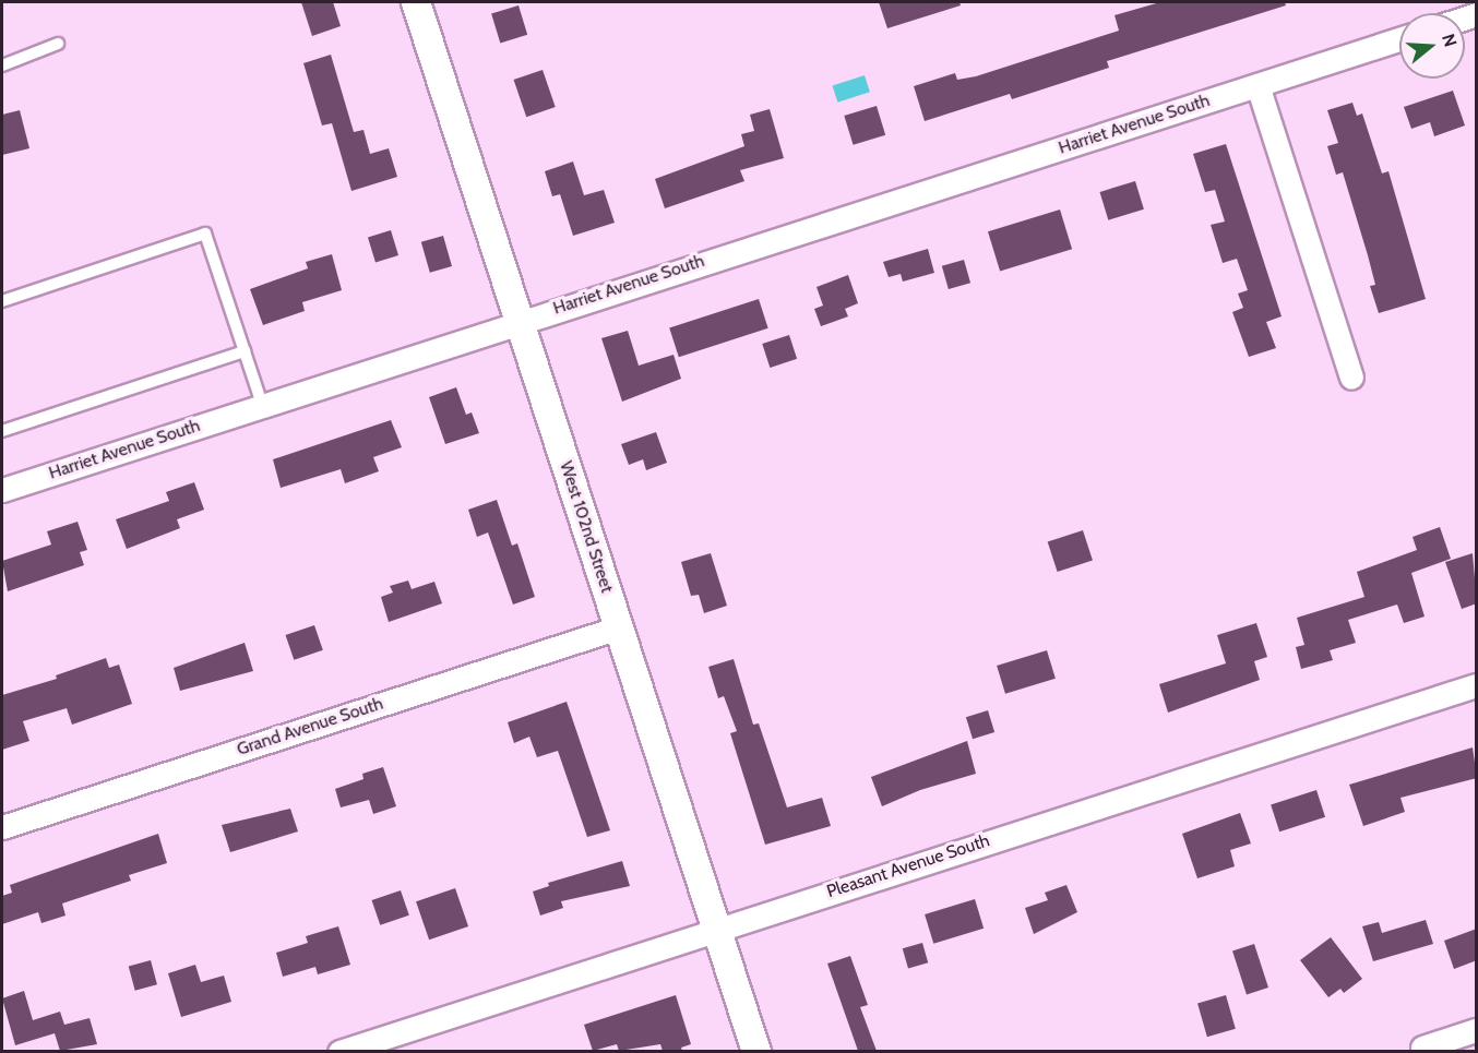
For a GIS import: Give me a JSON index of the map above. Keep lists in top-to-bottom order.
{
  "streets": {
    "street": [
      "Harriet Avenue South",
      "West 102nd Street",
      "Grand Avenue South",
      "Pleasant Avenue South"
    ]
  },
  "crossings": [
    ["Harriet Avenue South", "West 102nd Street"],
    ["West 102nd Street", "Grand Avenue South"],
    ["West 102nd Street", "Pleasant Avenue South"]
  ],
  "north": "right"
}
